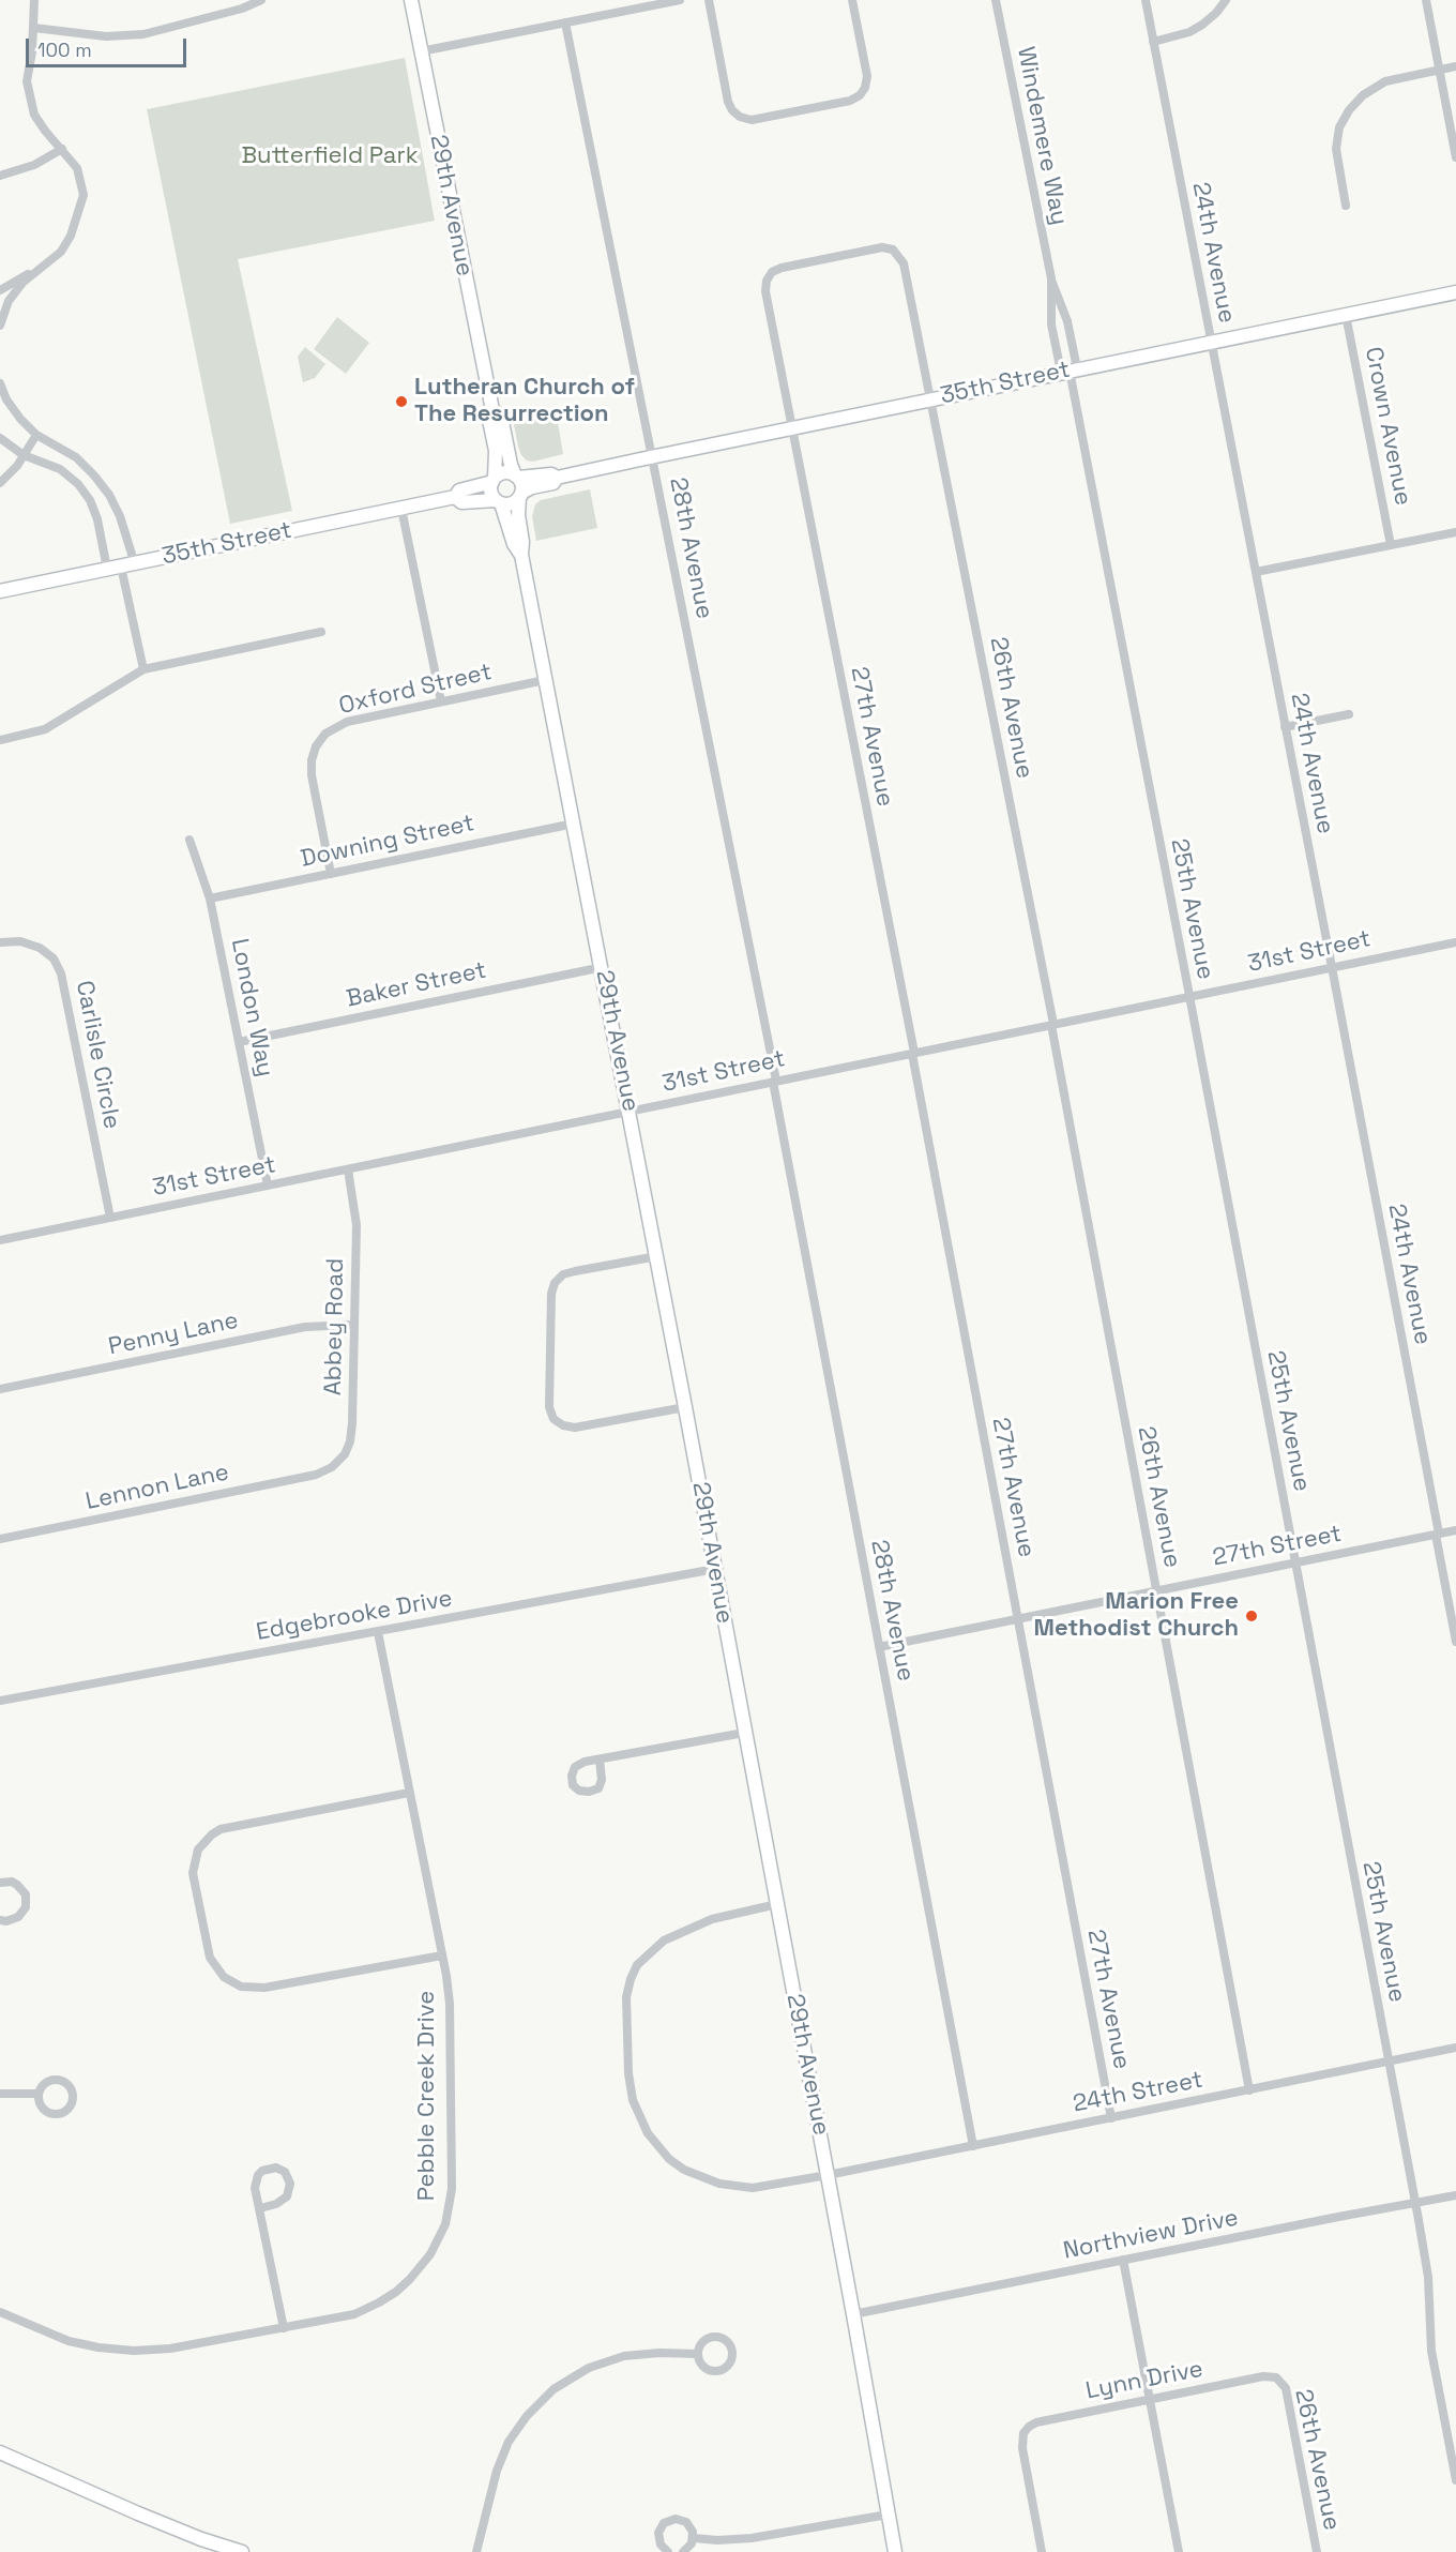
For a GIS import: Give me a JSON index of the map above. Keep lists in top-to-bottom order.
{
  "streets": {
    "street": [
      "Windemere Way",
      "29th Avenue",
      "24th Avenue",
      "35th Street",
      "Crown Avenue",
      "28th Avenue",
      "Oxford Street",
      "26th Avenue",
      "27th Avenue",
      "Downing Street",
      "25th Avenue",
      "31st Street",
      "Baker Street",
      "London Way",
      "Carlisle Circle",
      "Abbey Road",
      "Penny Lane",
      "Lennon Lane",
      "27th Street",
      "Edgebrooke Drive",
      "24th Street",
      "Pebble Creek Drive",
      "Northview Drive",
      "Lynn Drive"
    ]
  },
  "crossings": [
    ["Windemere Way", "35th Street"],
    ["Windemere Way", "25th Avenue"],
    ["29th Avenue", "35th Street"],
    ["29th Avenue", "Oxford Street"],
    ["29th Avenue", "Downing Street"],
    ["29th Avenue", "31st Street"],
    ["29th Avenue", "Baker Street"],
    ["29th Avenue", "Edgebrooke Drive"],
    ["29th Avenue", "24th Street"],
    ["29th Avenue", "Northview Drive"],
    ["24th Avenue", "35th Street"],
    ["24th Avenue", "31st Street"],
    ["24th Avenue", "27th Street"],
    ["35th Street", "Crown Avenue"],
    ["35th Street", "28th Avenue"],
    ["35th Street", "26th Avenue"],
    ["35th Street", "27th Avenue"],
    ["35th Street", "25th Avenue"],
    ["28th Avenue", "31st Street"],
    ["28th Avenue", "27th Street"],
    ["28th Avenue", "24th Street"],
    ["Oxford Street", "Downing Street"],
    ["26th Avenue", "27th Avenue"],
    ["26th Avenue", "31st Street"],
    ["26th Avenue", "27th Street"],
    ["26th Avenue", "24th Street"],
    ["26th Avenue", "Lynn Drive"],
    ["27th Avenue", "31st Street"],
    ["27th Avenue", "27th Street"],
    ["27th Avenue", "24th Street"],
    ["Downing Street", "London Way"],
    ["25th Avenue", "31st Street"],
    ["25th Avenue", "27th Street"],
    ["25th Avenue", "24th Street"],
    ["25th Avenue", "Northview Drive"],
    ["31st Street", "London Way"],
    ["31st Street", "Carlisle Circle"],
    ["31st Street", "Abbey Road"],
    ["Baker Street", "London Way"],
    ["Abbey Road", "Penny Lane"],
    ["Abbey Road", "Lennon Lane"],
    ["Edgebrooke Drive", "Pebble Creek Drive"]
  ],
  "parks": ["Butterfield Park"],
  "places": ["Lutheran Church of The Resurrection", "Marion Free Methodist Church"],
  "scale_bar": "100 m"
}
